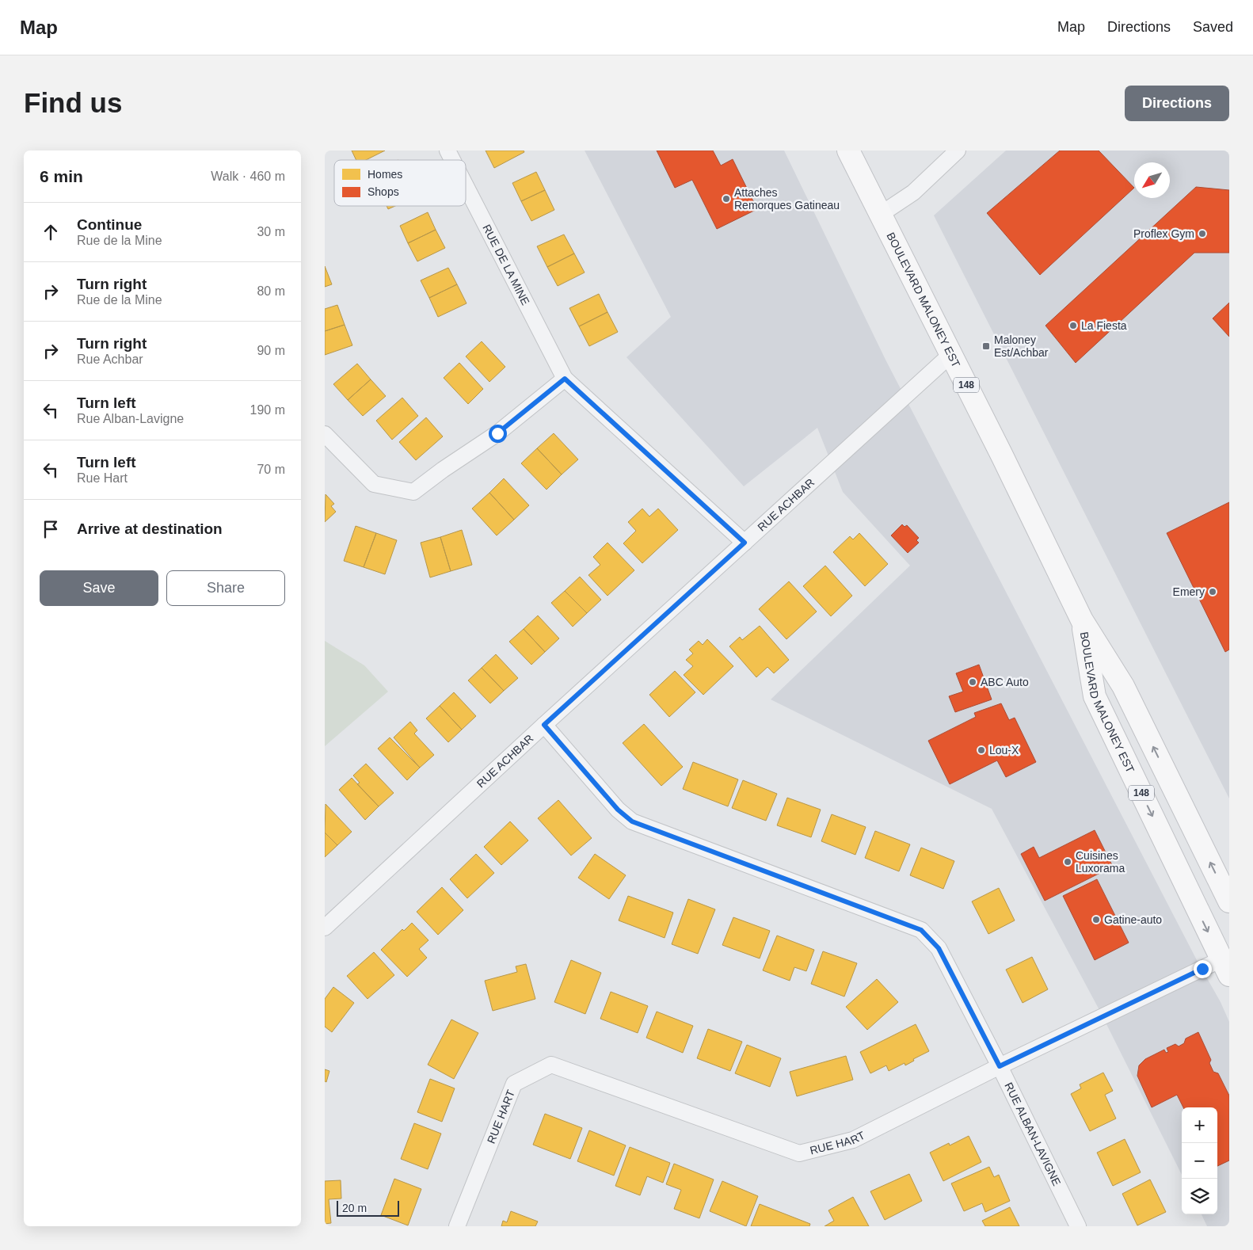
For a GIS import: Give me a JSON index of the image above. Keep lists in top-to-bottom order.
{
  "streets": {
    "main road": ["BOULEVARD MALONEY EST", "148"],
    "street": [
      "RUE DE LA MINE",
      "RUE ACHBAR",
      "RUE HART",
      "RUE ALBAN-LAVIGNE"
    ]
  },
  "crossings": [
    ["RUE DE LA MINE", "RUE ACHBAR"],
    ["BOULEVARD MALONEY EST", "RUE ACHBAR"],
    ["BOULEVARD MALONEY EST", "RUE HART"],
    ["RUE ACHBAR", "RUE ALBAN-LAVIGNE"],
    ["RUE HART", "RUE ALBAN-LAVIGNE"]
  ],
  "places": {
    "other": [
      "Attaches Remorques Gatineau",
      "Proflex Gym",
      "La Fiesta",
      "Emery",
      "ABC Auto",
      "Lou-X",
      "Cuisines Luxorama",
      "Gatine-auto"
    ],
    "transit": ["Maloney Est/Achbar"]
  },
  "legend": ["Homes", "Shops"],
  "scale_bar": "20 m",
  "north": "bottom left",
  "page": {
    "header": "Map",
    "nav": ["Map", "Directions", "Saved"],
    "buttons": [
      "Directions",
      ["Save", "Share"]
    ],
    "title": "Find us",
    "heading": ["6 min", "Walk · 460 m"],
    "list": [
      ["Continue", "Rue de la Mine", "30 m"],
      ["Turn right", "Rue de la Mine", "80 m"],
      ["Turn right", "Rue Achbar", "90 m"],
      ["Turn left", "Rue Alban-Lavigne", "190 m"],
      ["Turn left", "Rue Hart", "70 m"],
      "Arrive at destination"
    ],
    "map_buttons": ["+", "−"],
    "scale": "20 m"
  }
}
